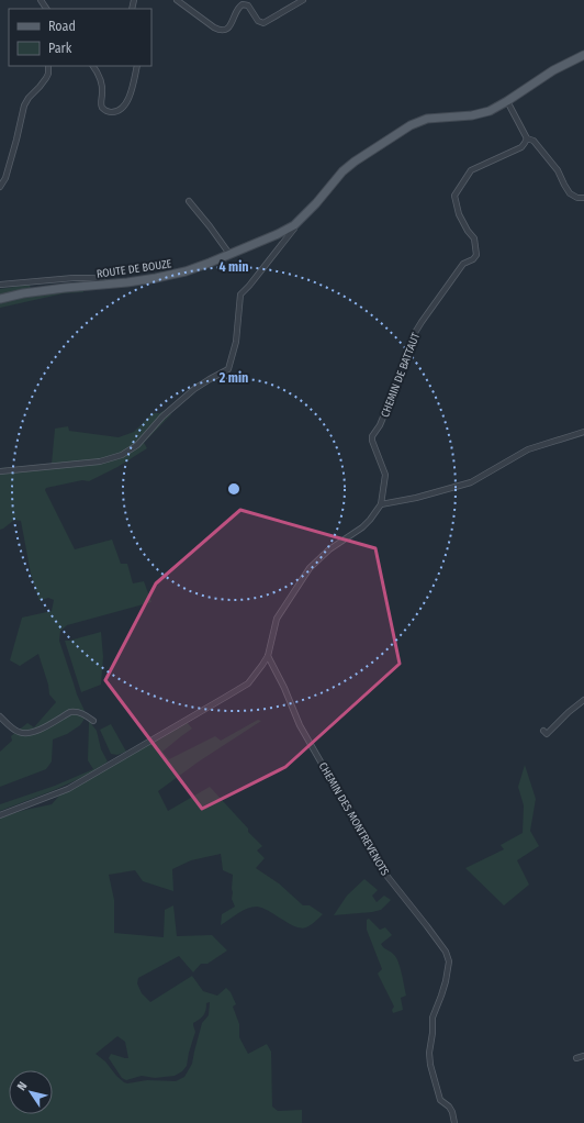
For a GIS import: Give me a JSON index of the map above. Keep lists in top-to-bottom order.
{
  "streets": {
    "main road": ["ROUTE DE BOUZE"],
    "street": ["CHEMIN DE BATTAUT", "CHEMIN DES MONTREVENOTS"]
  },
  "crossings": [
    ["CHEMIN DE BATTAUT", "CHEMIN DES MONTREVENOTS"]
  ],
  "legend": ["Road", "Park"],
  "north": "top left",
  "rings": ["4 min", "2 min"]
}
